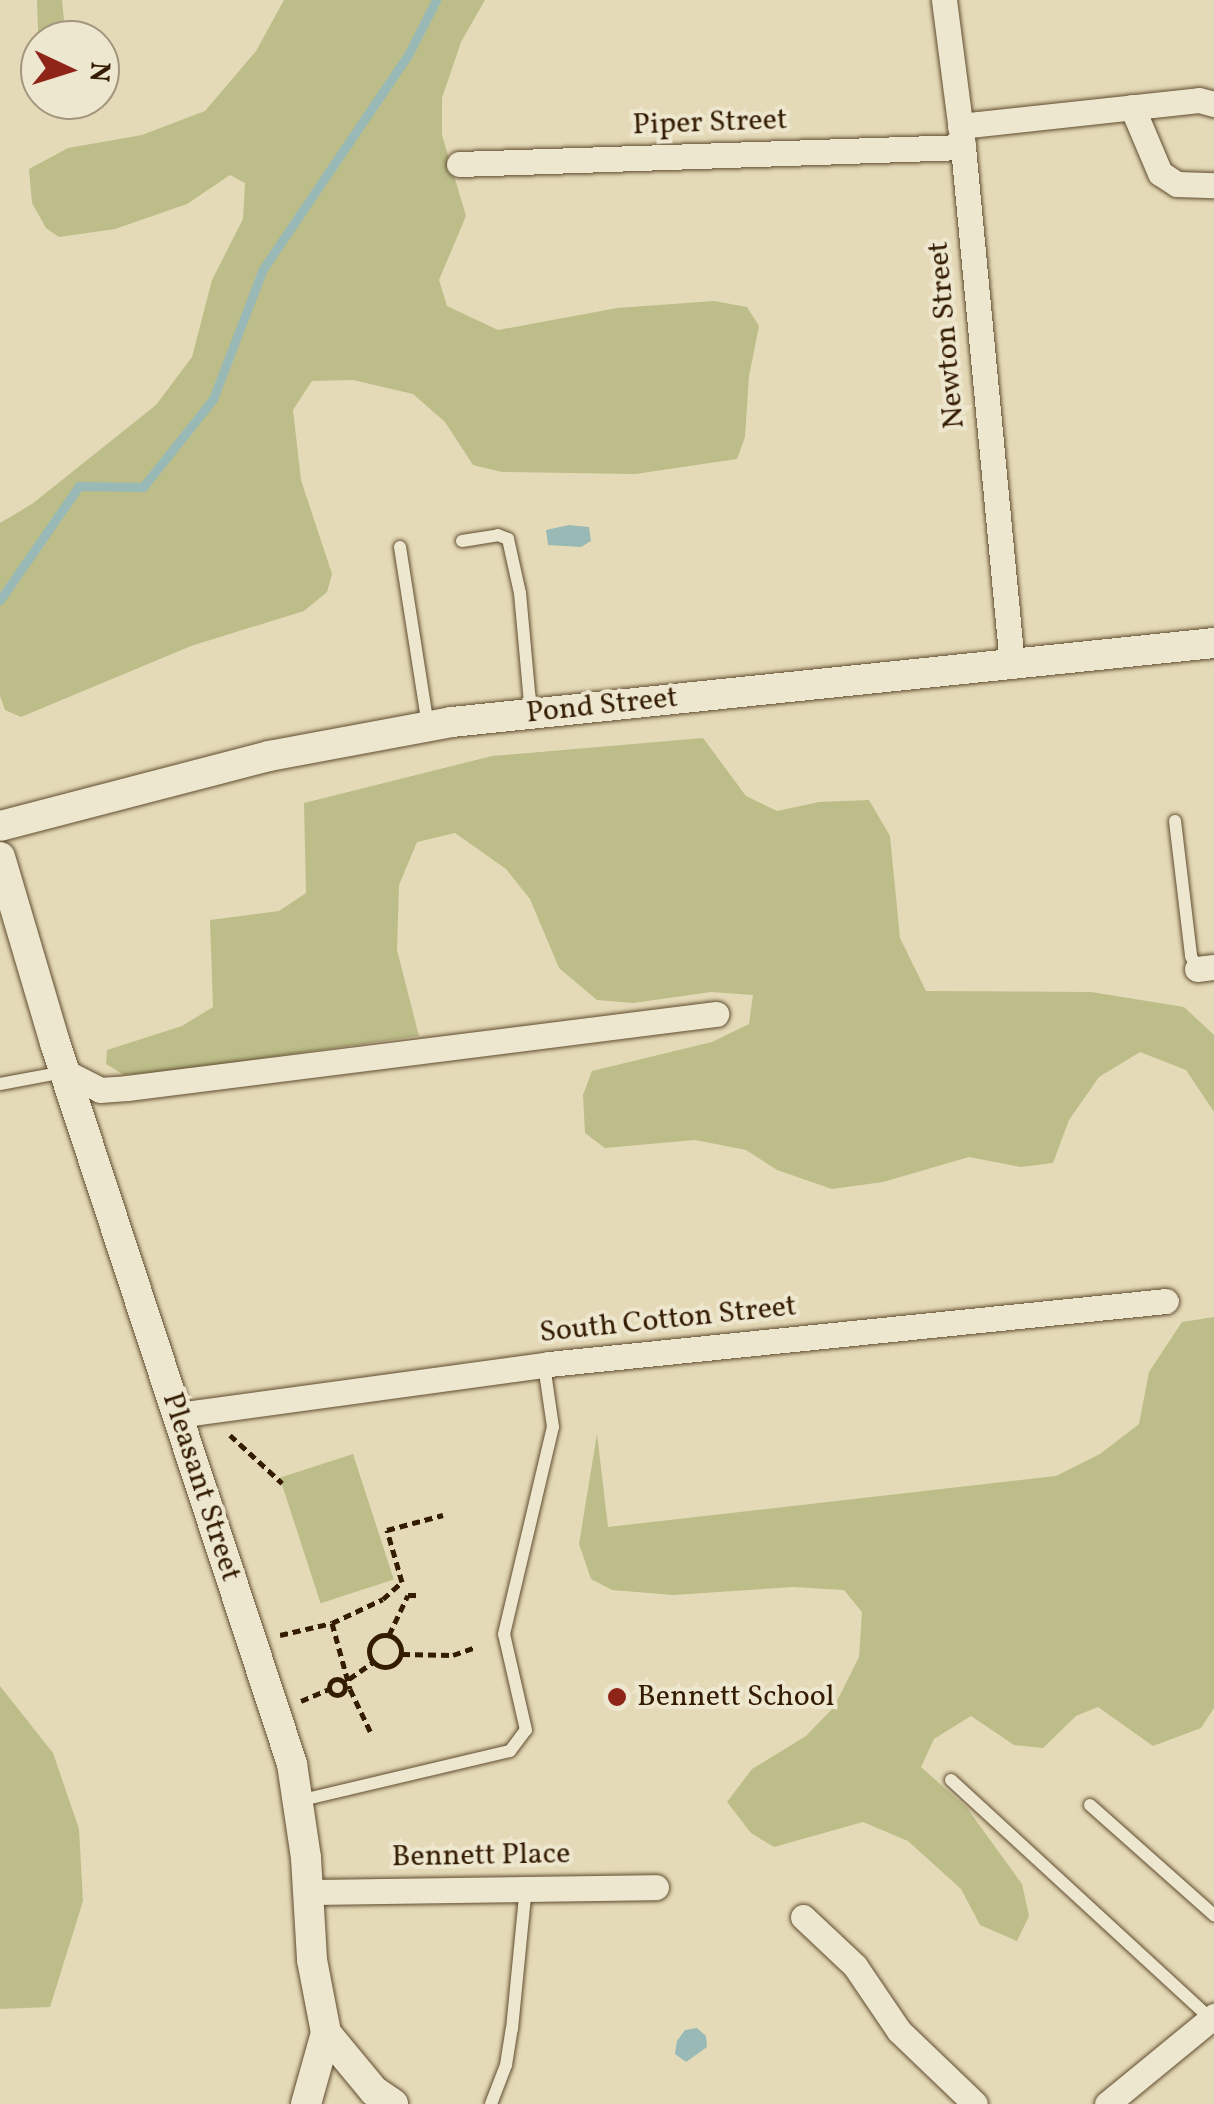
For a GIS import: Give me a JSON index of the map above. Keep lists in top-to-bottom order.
{
  "streets": {
    "street": [
      "Piper Street",
      "Newton Street",
      "Pond Street",
      "South Cotton Street",
      "Pleasant Street",
      "Bennett Place"
    ]
  },
  "crossings": [
    ["Piper Street", "Newton Street"],
    ["Newton Street", "Pond Street"],
    ["South Cotton Street", "Pleasant Street"],
    ["Pleasant Street", "Bennett Place"]
  ],
  "places": ["Bennett School"],
  "north": "right"
}
